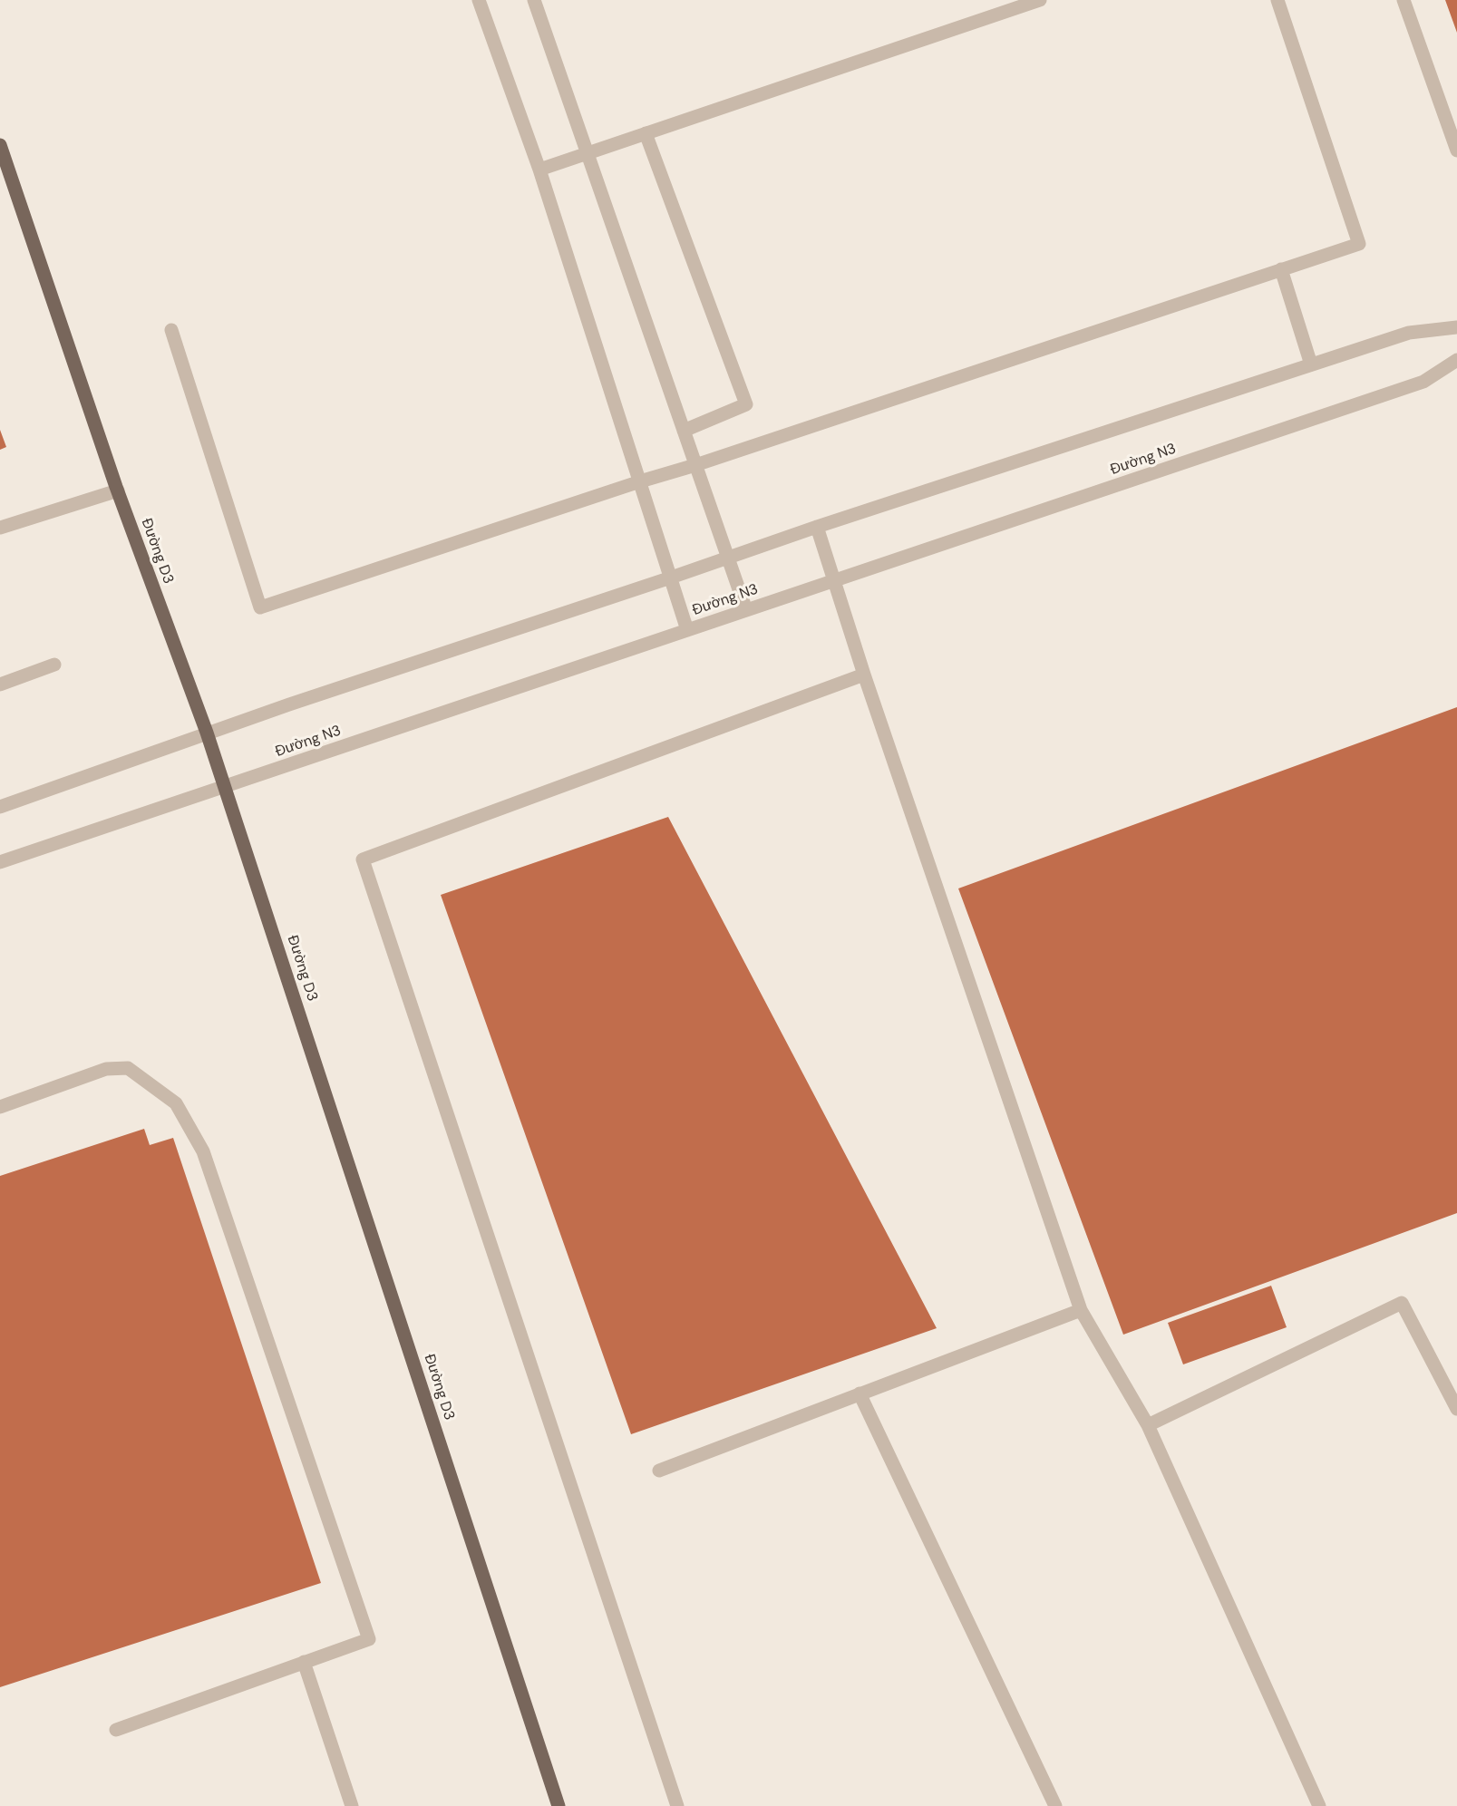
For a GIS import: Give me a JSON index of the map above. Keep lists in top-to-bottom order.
{
  "streets": {
    "main road": ["Đường D3"],
    "street": ["Đường N3"]
  },
  "crossings": [
    ["Đường N3", "Đường D3"]
  ]
}
